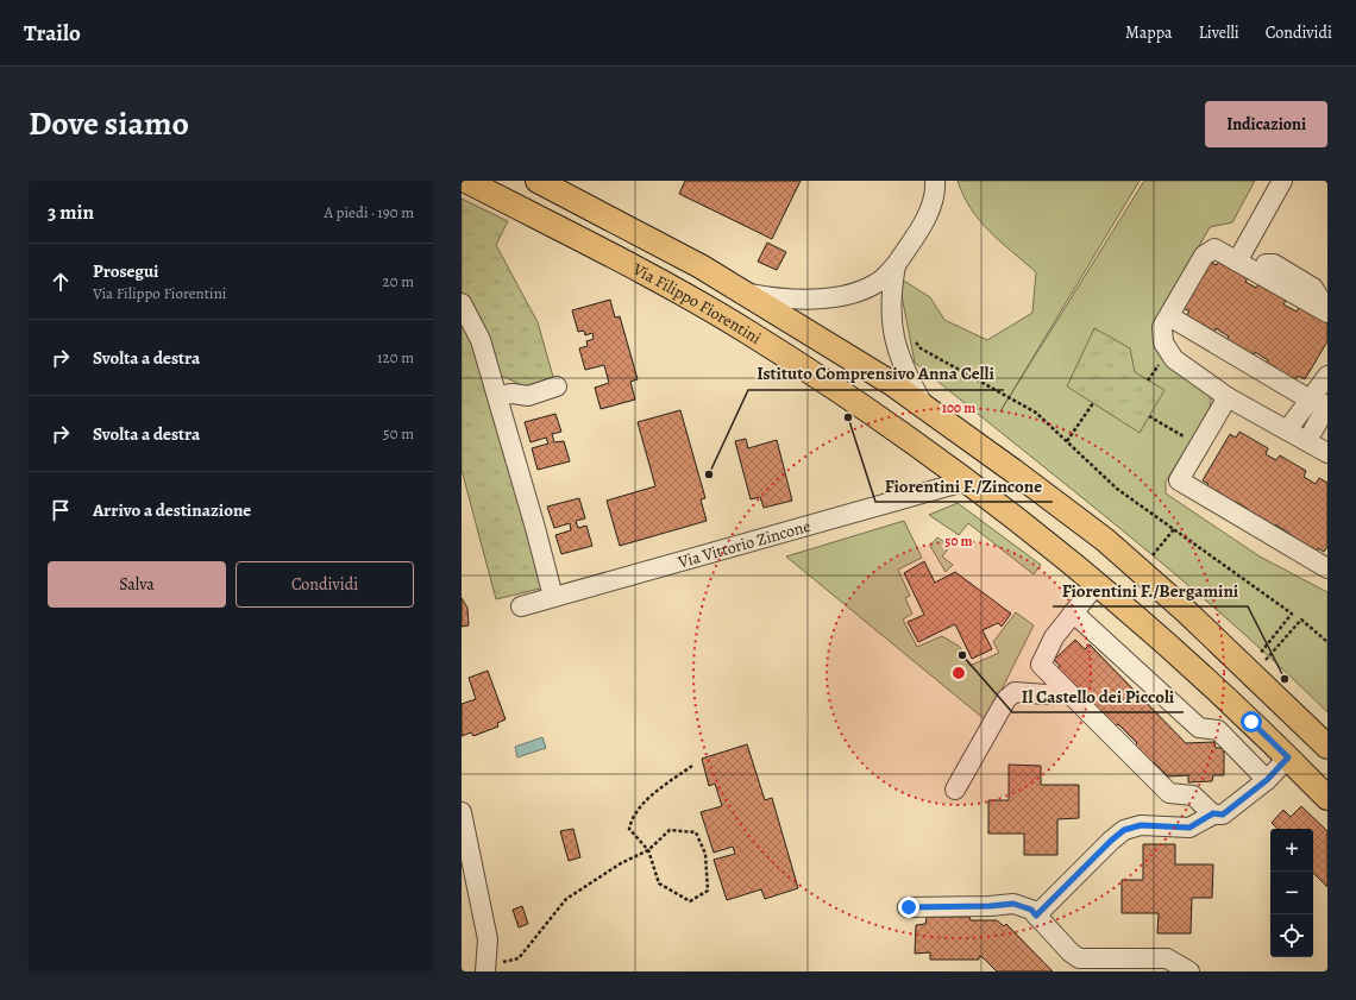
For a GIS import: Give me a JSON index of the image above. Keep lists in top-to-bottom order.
{
  "streets": {
    "main road": ["Via Filippo Fiorentini"],
    "street": ["Via Vittorio Zincone"]
  },
  "crossings": [
    ["Via Filippo Fiorentini", "Via Vittorio Zincone"]
  ],
  "places": [
    "Fiorentini F./Zincone",
    "Istituto Comprensivo Anna Celli",
    "Il Castello dei Piccoli",
    "Fiorentini F./Bergamini"
  ],
  "page": {
    "header": "Trailo",
    "nav": ["Mappa", "Livelli", "Condividi"],
    "title": "Dove siamo",
    "buttons": [
      "Indicazioni",
      ["Salva", "Condividi"]
    ],
    "heading": ["3 min", "A piedi · 190 m"],
    "list": [
      ["Prosegui", "Via Filippo Fiorentini", "20 m"],
      ["Svolta a destra", "120 m"],
      ["Svolta a destra", "50 m"],
      "Arrivo a destinazione"
    ],
    "map_buttons": ["+", "−"]
  },
  "rings": ["100 m", "50 m"]
}
